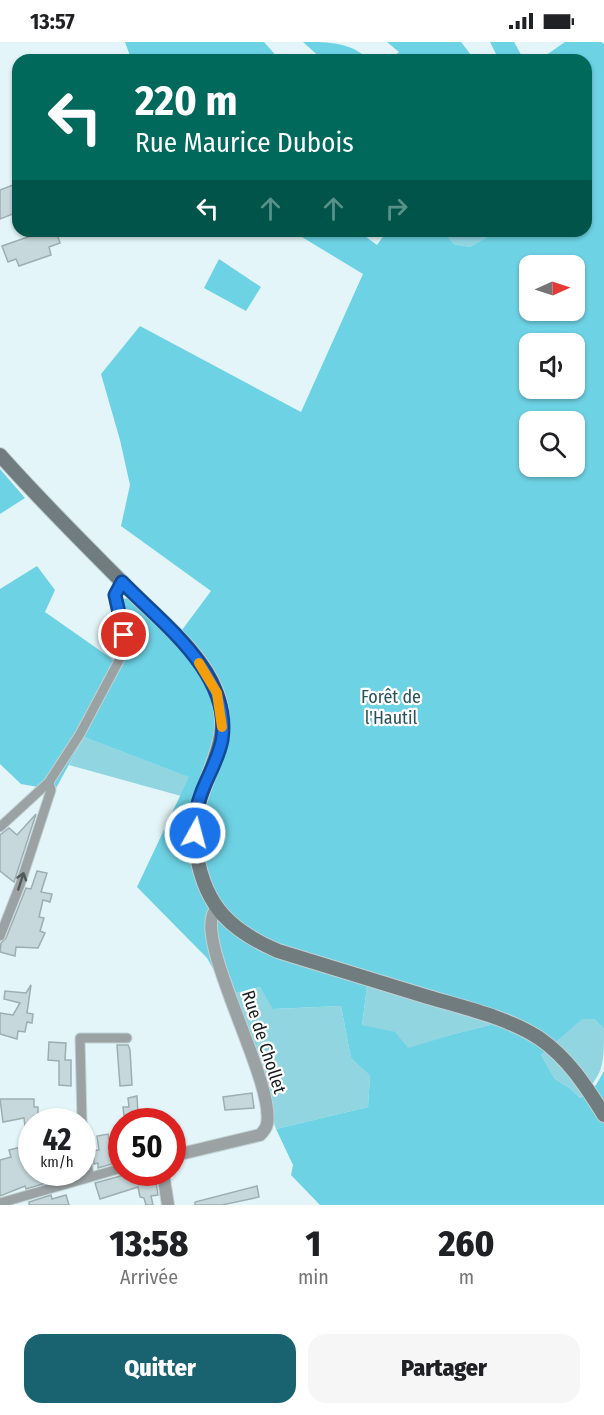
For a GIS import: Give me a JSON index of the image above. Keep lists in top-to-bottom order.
{
  "streets": {
    "street": ["Rue de Chollet"]
  },
  "parks": ["Forêt de l'Hautil"],
  "north": "right",
  "page": {
    "status": "13:57",
    "turn": ["220 m", "Rue Maurice Dubois"],
    "speed": "42 km/h",
    "limit": "50",
    "eta": [
      "13:58",
      "Arrivée",
      "1",
      "min",
      "260",
      "m"
    ],
    "buttons": ["Quitter", "Partager"]
  }
}
